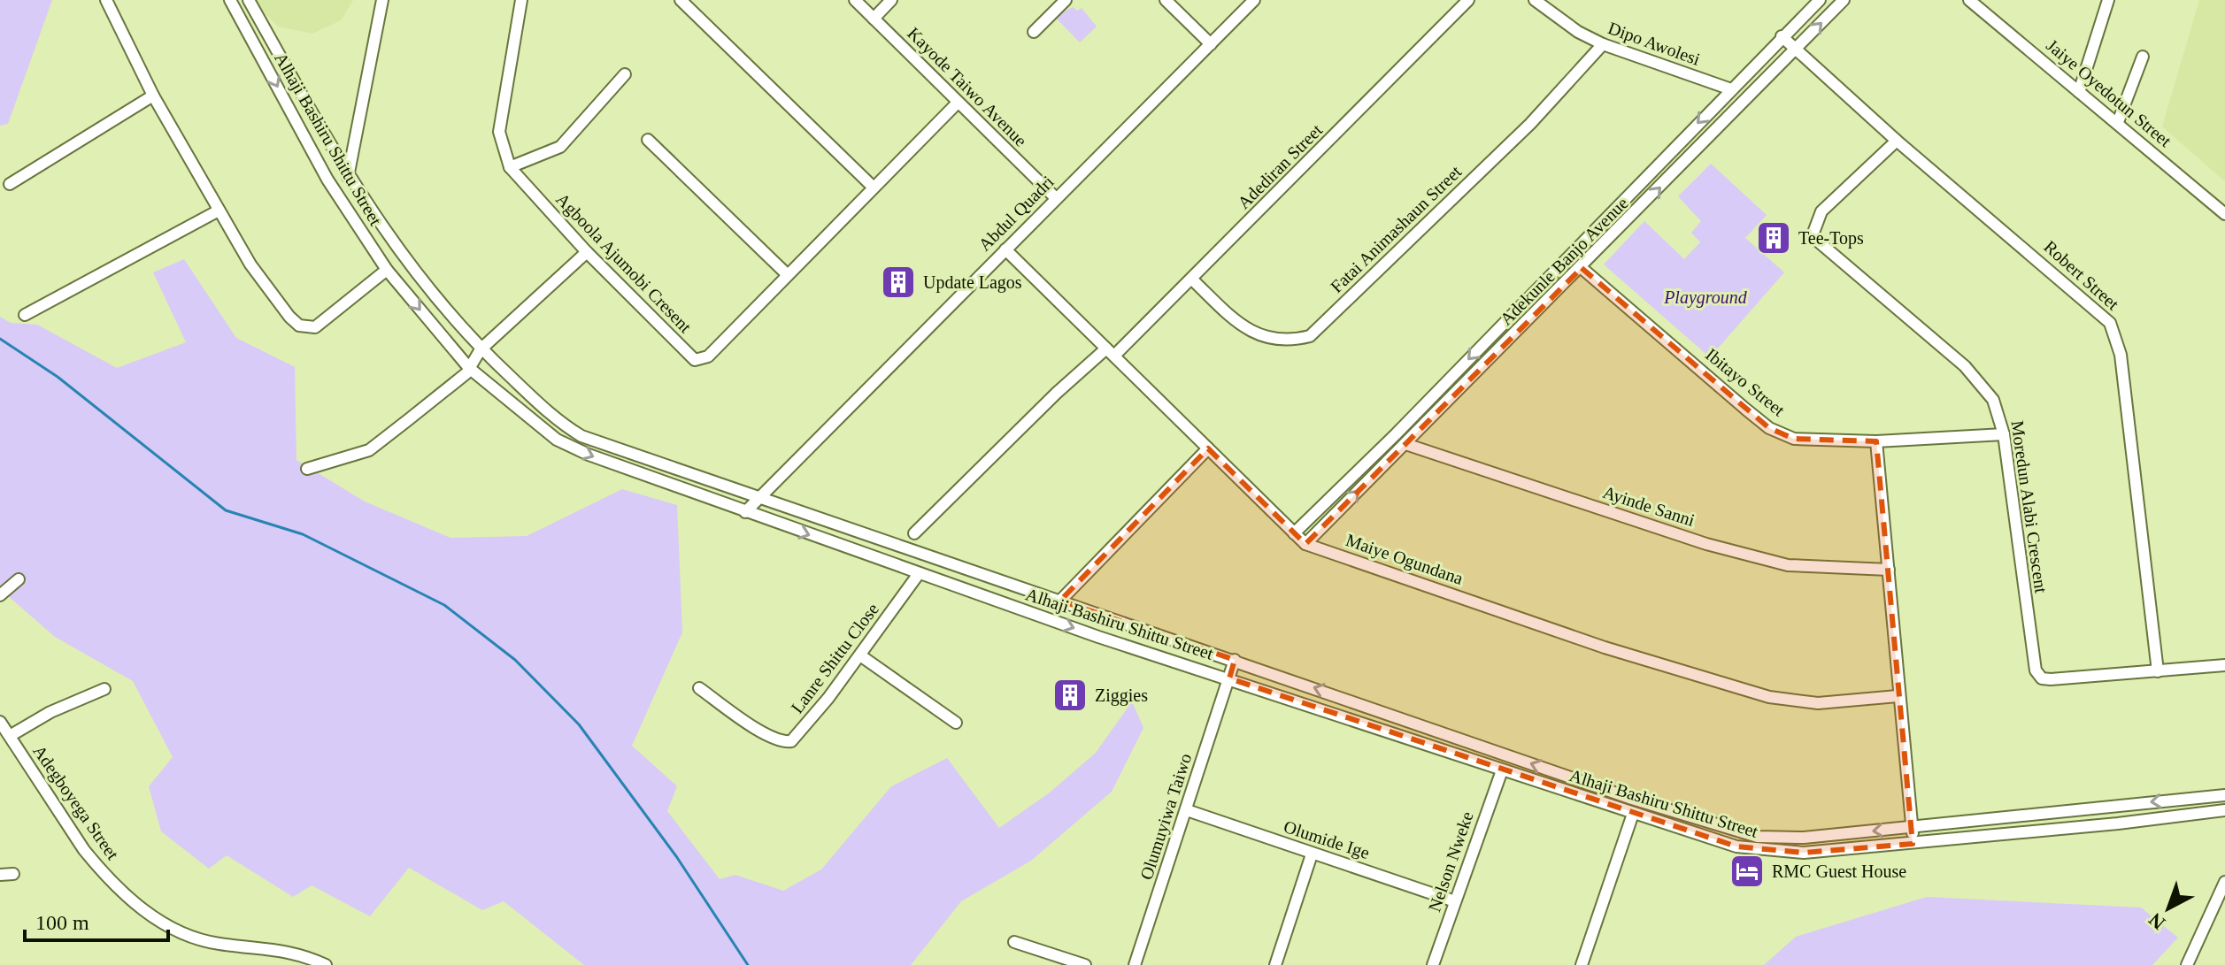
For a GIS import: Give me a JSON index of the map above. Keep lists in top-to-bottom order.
{
  "streets": {
    "street": [
      "Dipo Awolesi",
      "Kayode Taiwo Avenue",
      "Jaiye Oyedotun Street",
      "Alhaji Bashiru Shittu Street",
      "Adediran Street",
      "Abdul Quadri",
      "Fatai Animashaun Street",
      "Adekunle Banjo Avenue",
      "Agboola Ajumobi Cresent",
      "Robert Street",
      "Ibitayo Street",
      "Ayinde Sanni",
      "Moredun Alabi Crescent",
      "Maiye Ogundana",
      "Lanre Shittu Close",
      "Adegboyega Street",
      "Olumuyiwa Taiwo",
      "Olumide Ige",
      "Nelson Nweke"
    ]
  },
  "crossings": [
    ["Dipo Awolesi", "Fatai Animashaun Street"],
    ["Dipo Awolesi", "Adekunle Banjo Avenue"],
    ["Kayode Taiwo Avenue", "Abdul Quadri"],
    ["Kayode Taiwo Avenue", "Agboola Ajumobi Cresent"],
    ["Alhaji Bashiru Shittu Street", "Abdul Quadri"],
    ["Alhaji Bashiru Shittu Street", "Lanre Shittu Close"],
    ["Alhaji Bashiru Shittu Street", "Olumuyiwa Taiwo"],
    ["Alhaji Bashiru Shittu Street", "Nelson Nweke"],
    ["Adediran Street", "Fatai Animashaun Street"],
    ["Adediran Street", "Maiye Ogundana"],
    ["Abdul Quadri", "Maiye Ogundana"],
    ["Adekunle Banjo Avenue", "Robert Street"],
    ["Adekunle Banjo Avenue", "Ibitayo Street"],
    ["Adekunle Banjo Avenue", "Ayinde Sanni"],
    ["Adekunle Banjo Avenue", "Maiye Ogundana"],
    ["Robert Street", "Moredun Alabi Crescent"],
    ["Ibitayo Street", "Moredun Alabi Crescent"],
    ["Olumuyiwa Taiwo", "Olumide Ige"],
    ["Olumide Ige", "Nelson Nweke"]
  ],
  "parks": ["Playground"],
  "places": {
    "building": ["Tee-Tops", "Update Lagos", "Ziggies"],
    "hotel": ["RMC Guest House"]
  },
  "scale_bar": "100 m",
  "north": "bottom left"
}
